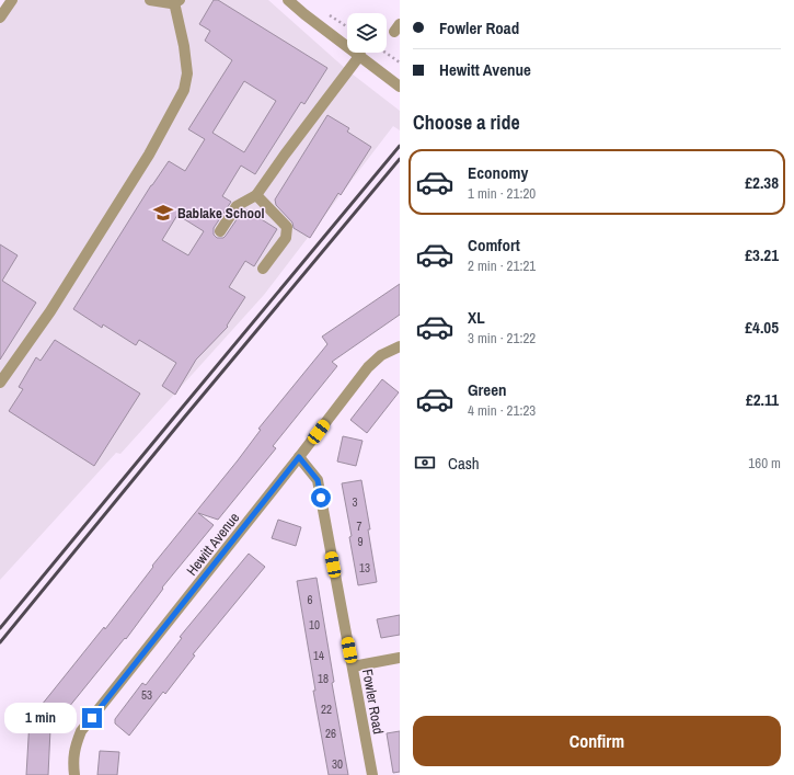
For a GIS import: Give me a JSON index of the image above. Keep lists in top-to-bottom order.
{
  "streets": {
    "street": ["Hewitt Avenue", "Fowler Road"]
  },
  "crossings": [
    ["Hewitt Avenue", "Fowler Road"]
  ],
  "places": {
    "school or university": ["Bablake School"]
  },
  "house_numbers": [
    "3",
    "7",
    "9",
    "13",
    "6",
    "10",
    "14",
    "18",
    "53",
    "22",
    "26",
    "30"
  ],
  "page": {
    "banner": ["Fowler Road", "Hewitt Avenue"],
    "heading": "Choose a ride",
    "list": [
      {
        "name": "Economy",
        "note": "1 min · 21:20",
        "value": "£2.38"
      },
      {
        "name": "Comfort",
        "note": "2 min · 21:21",
        "value": "£3.21"
      },
      {
        "name": "XL",
        "note": "3 min · 21:22",
        "value": "£4.05"
      },
      {
        "name": "Green",
        "note": "4 min · 21:23",
        "value": "£2.11"
      }
    ],
    "pay": ["Cash", "160 m"],
    "bubble": "1 min",
    "buttons": "Confirm"
  }
}
